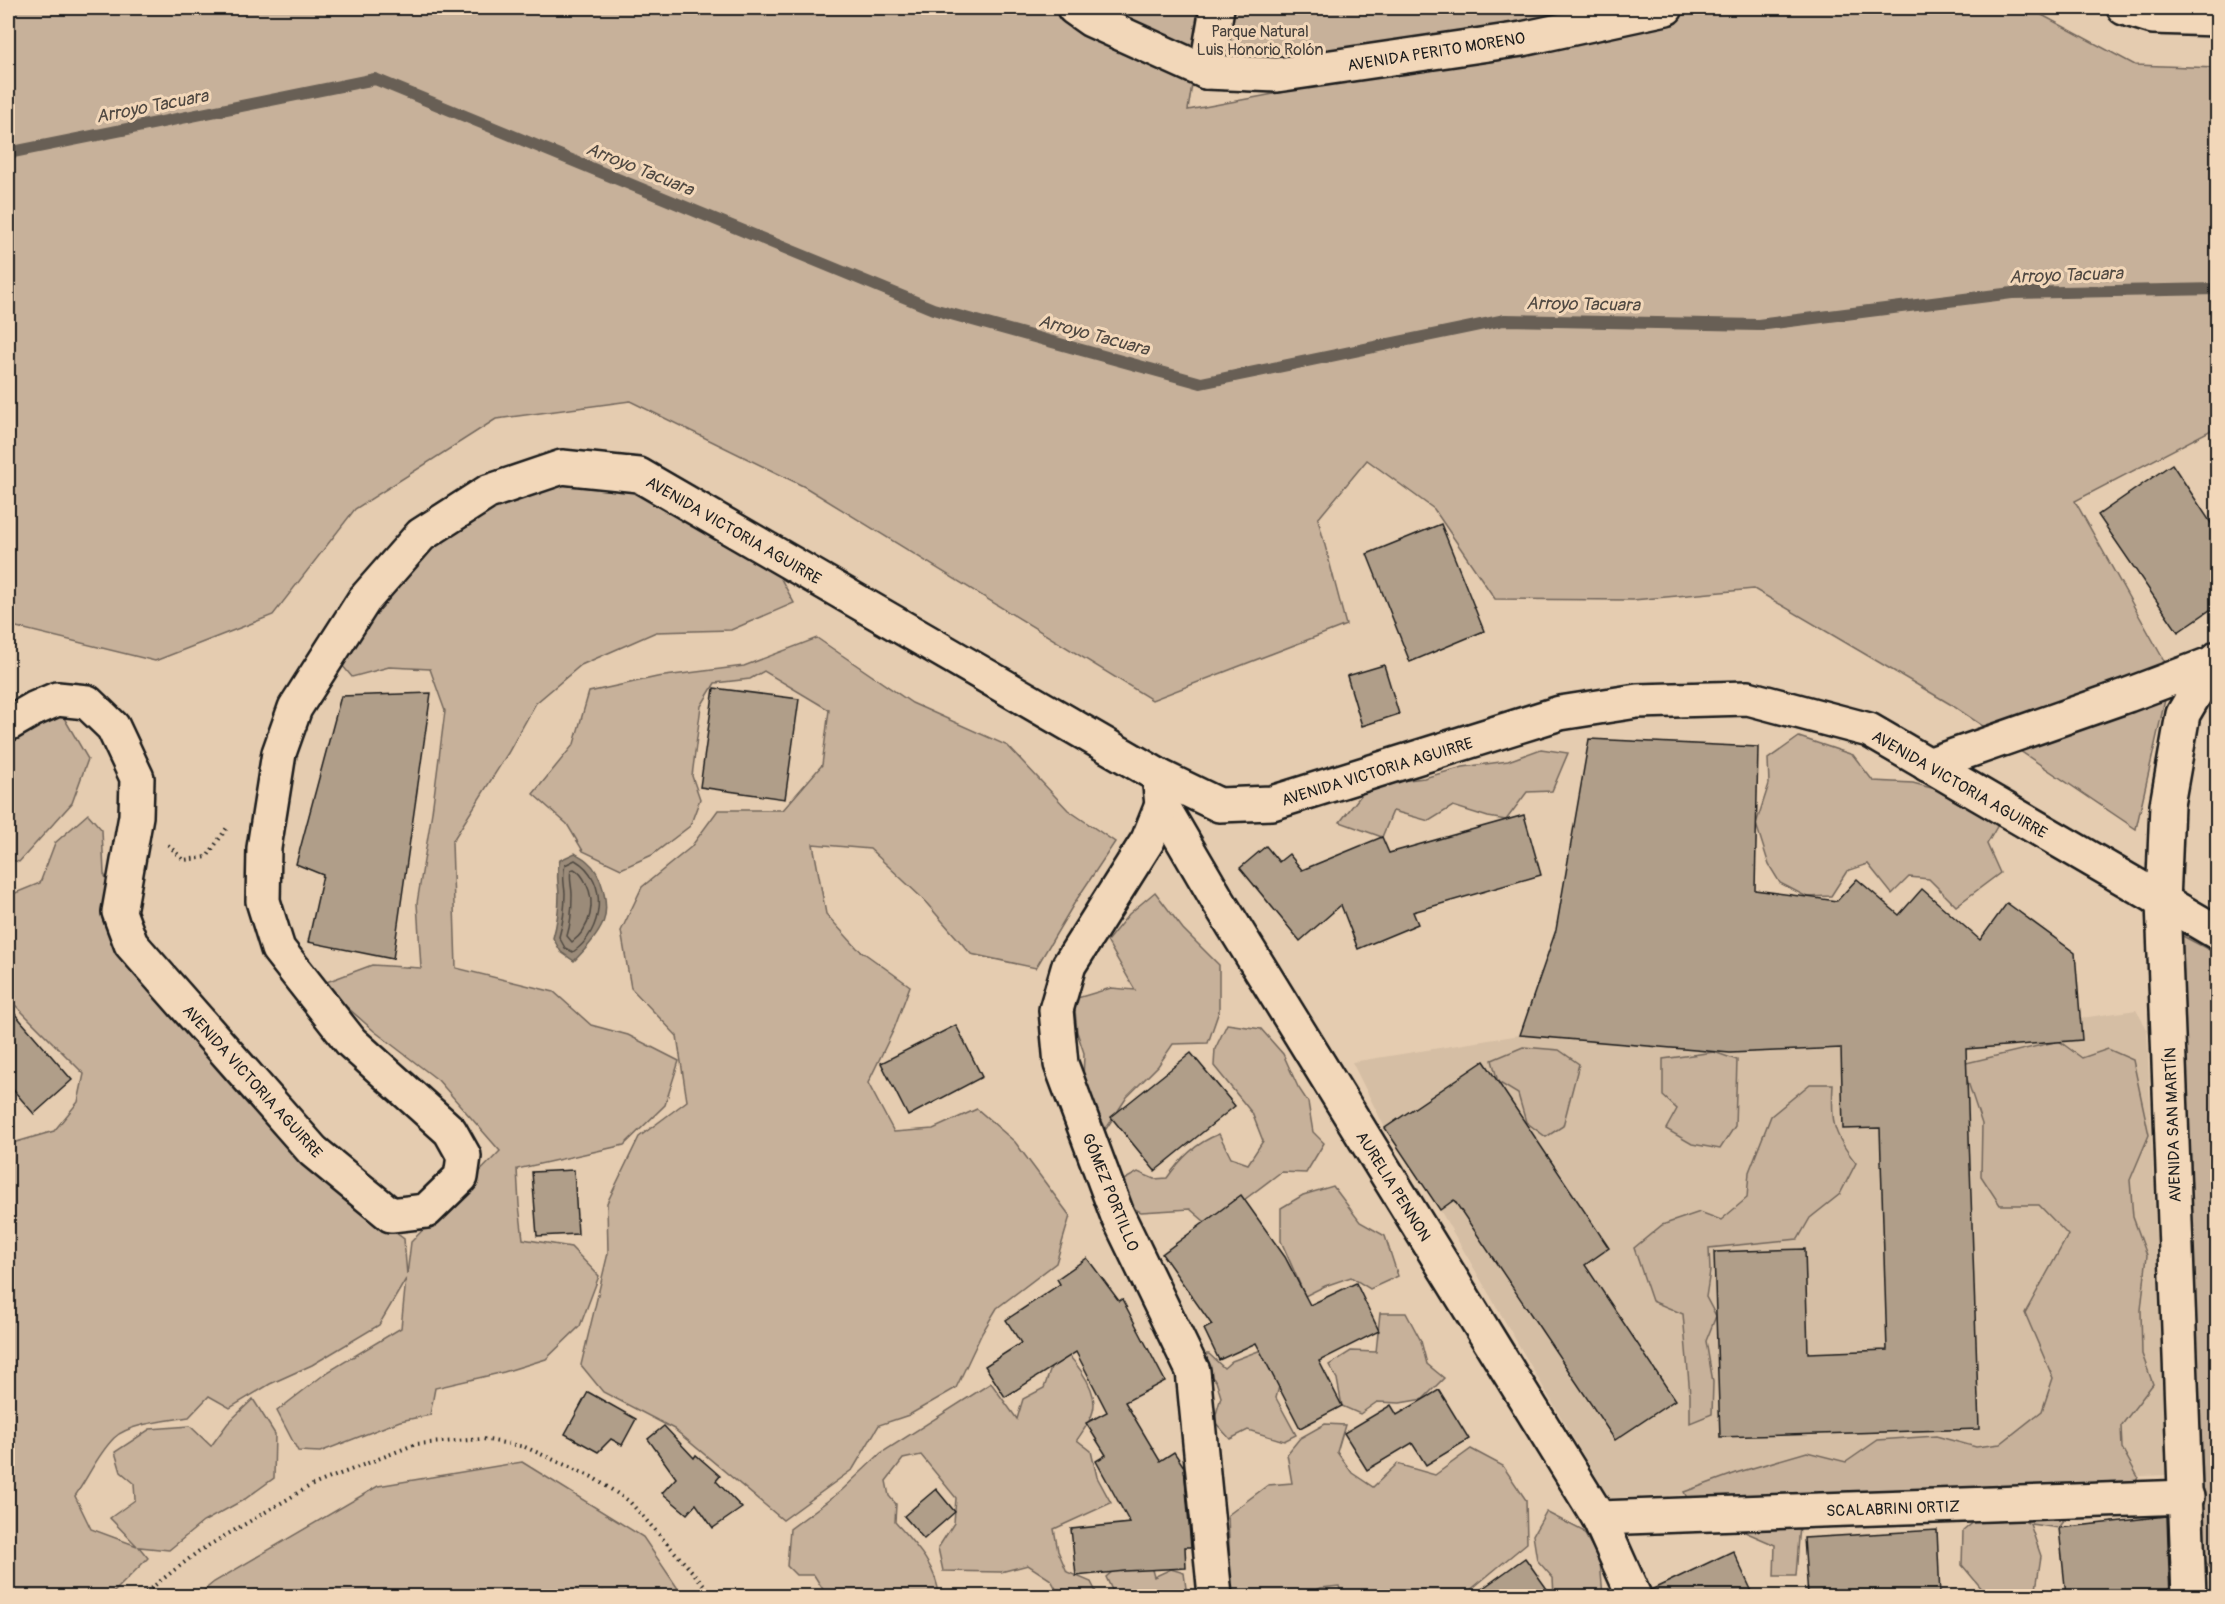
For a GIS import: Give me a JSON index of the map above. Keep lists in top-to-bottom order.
{
  "streets": {
    "main road": [
      "AVENIDA PERITO MORENO",
      "AVENIDA VICTORIA AGUIRRE",
      "AVENIDA SAN MARTÍN",
      "AURELIA PENNON",
      "GÓMEZ PORTILLO",
      "SCALABRINI ORTIZ"
    ]
  },
  "crossings": [
    ["AVENIDA VICTORIA AGUIRRE", "AVENIDA SAN MARTÍN"],
    ["AVENIDA VICTORIA AGUIRRE", "AURELIA PENNON"],
    ["AVENIDA VICTORIA AGUIRRE", "GÓMEZ PORTILLO"],
    ["AVENIDA SAN MARTÍN", "SCALABRINI ORTIZ"],
    ["AURELIA PENNON", "GÓMEZ PORTILLO"],
    ["AURELIA PENNON", "SCALABRINI ORTIZ"]
  ],
  "water": ["Arroyo Tacuara"],
  "parks": ["Parque Natural Luis Honorio Rolón"]
}
